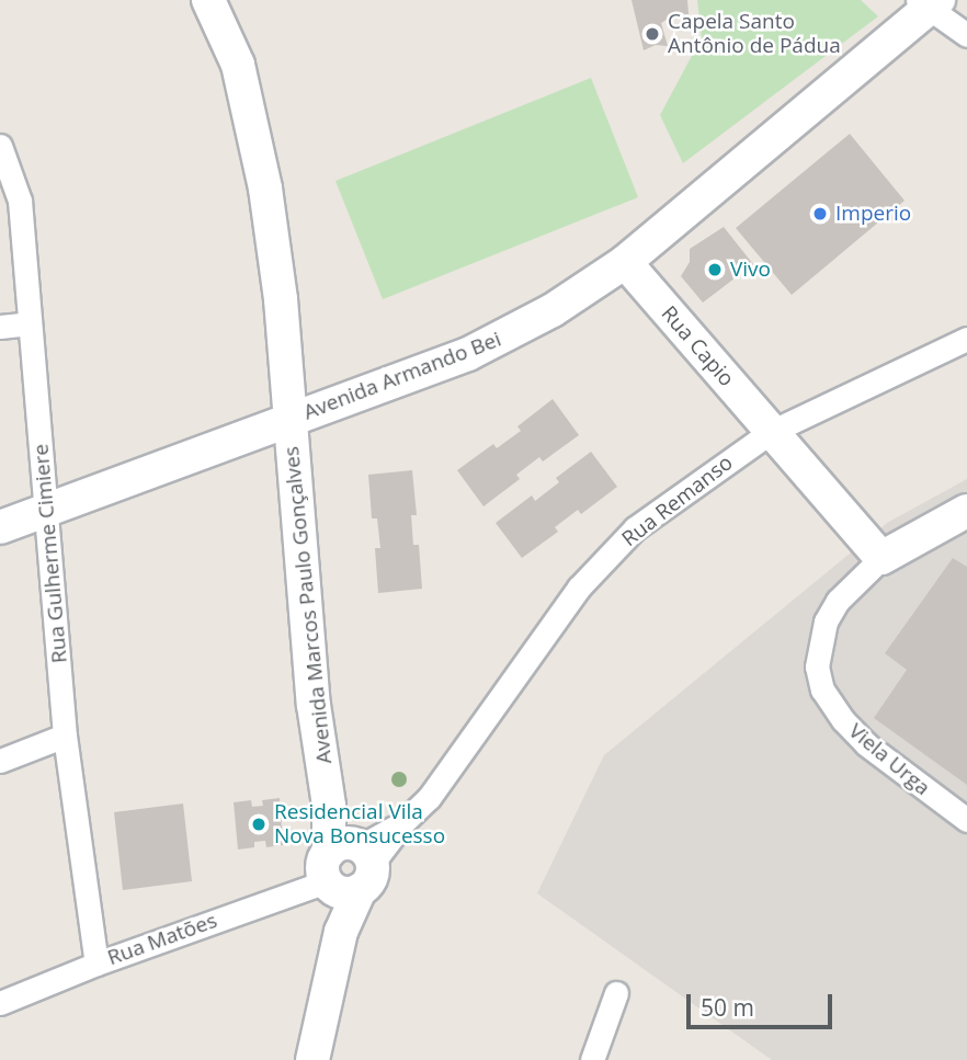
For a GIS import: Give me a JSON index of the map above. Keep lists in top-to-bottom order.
{
  "streets": {
    "street": [
      "Rua Capio",
      "Avenida Armando Bei",
      "Rua Remanso",
      "Rua Gulherme Cimiere",
      "Avenida Marcos Paulo Gonçalves",
      "Viela Urga",
      "Rua Matões"
    ]
  },
  "crossings": [
    ["Rua Capio", "Avenida Armando Bei"],
    ["Rua Capio", "Rua Remanso"],
    ["Avenida Armando Bei", "Rua Gulherme Cimiere"],
    ["Avenida Armando Bei", "Avenida Marcos Paulo Gonçalves"],
    ["Rua Remanso", "Avenida Marcos Paulo Gonçalves"],
    ["Rua Remanso", "Rua Matões"],
    ["Rua Gulherme Cimiere", "Rua Matões"],
    ["Avenida Marcos Paulo Gonçalves", "Rua Matões"]
  ],
  "places": [
    "Capela Santo Antônio de Pádua",
    "Imperio",
    "Vivo",
    "Residencial Vila Nova Bonsucesso"
  ],
  "scale_bar": "50 m"
}
